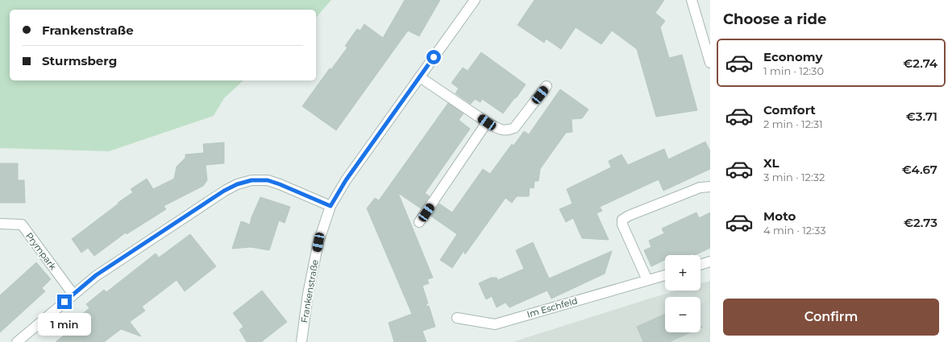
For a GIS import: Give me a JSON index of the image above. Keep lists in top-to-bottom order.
{
  "streets": {
    "street": ["Prympark", "Frankenstraße", "Im Eschfeld"]
  },
  "page": {
    "heading": "Choose a ride",
    "banner": ["Frankenstraße", "Sturmsberg"],
    "list": [
      {
        "name": "Economy",
        "note": "1 min · 12:30",
        "value": "€2.74"
      },
      {
        "name": "Comfort",
        "note": "2 min · 12:31",
        "value": "€3.71"
      },
      {
        "name": "XL",
        "note": "3 min · 12:32",
        "value": "€4.67"
      },
      {
        "name": "Moto",
        "note": "4 min · 12:33",
        "value": "€2.73"
      }
    ],
    "map_buttons": ["+", "−"],
    "buttons": "Confirm",
    "bubble": "1 min"
  }
}
